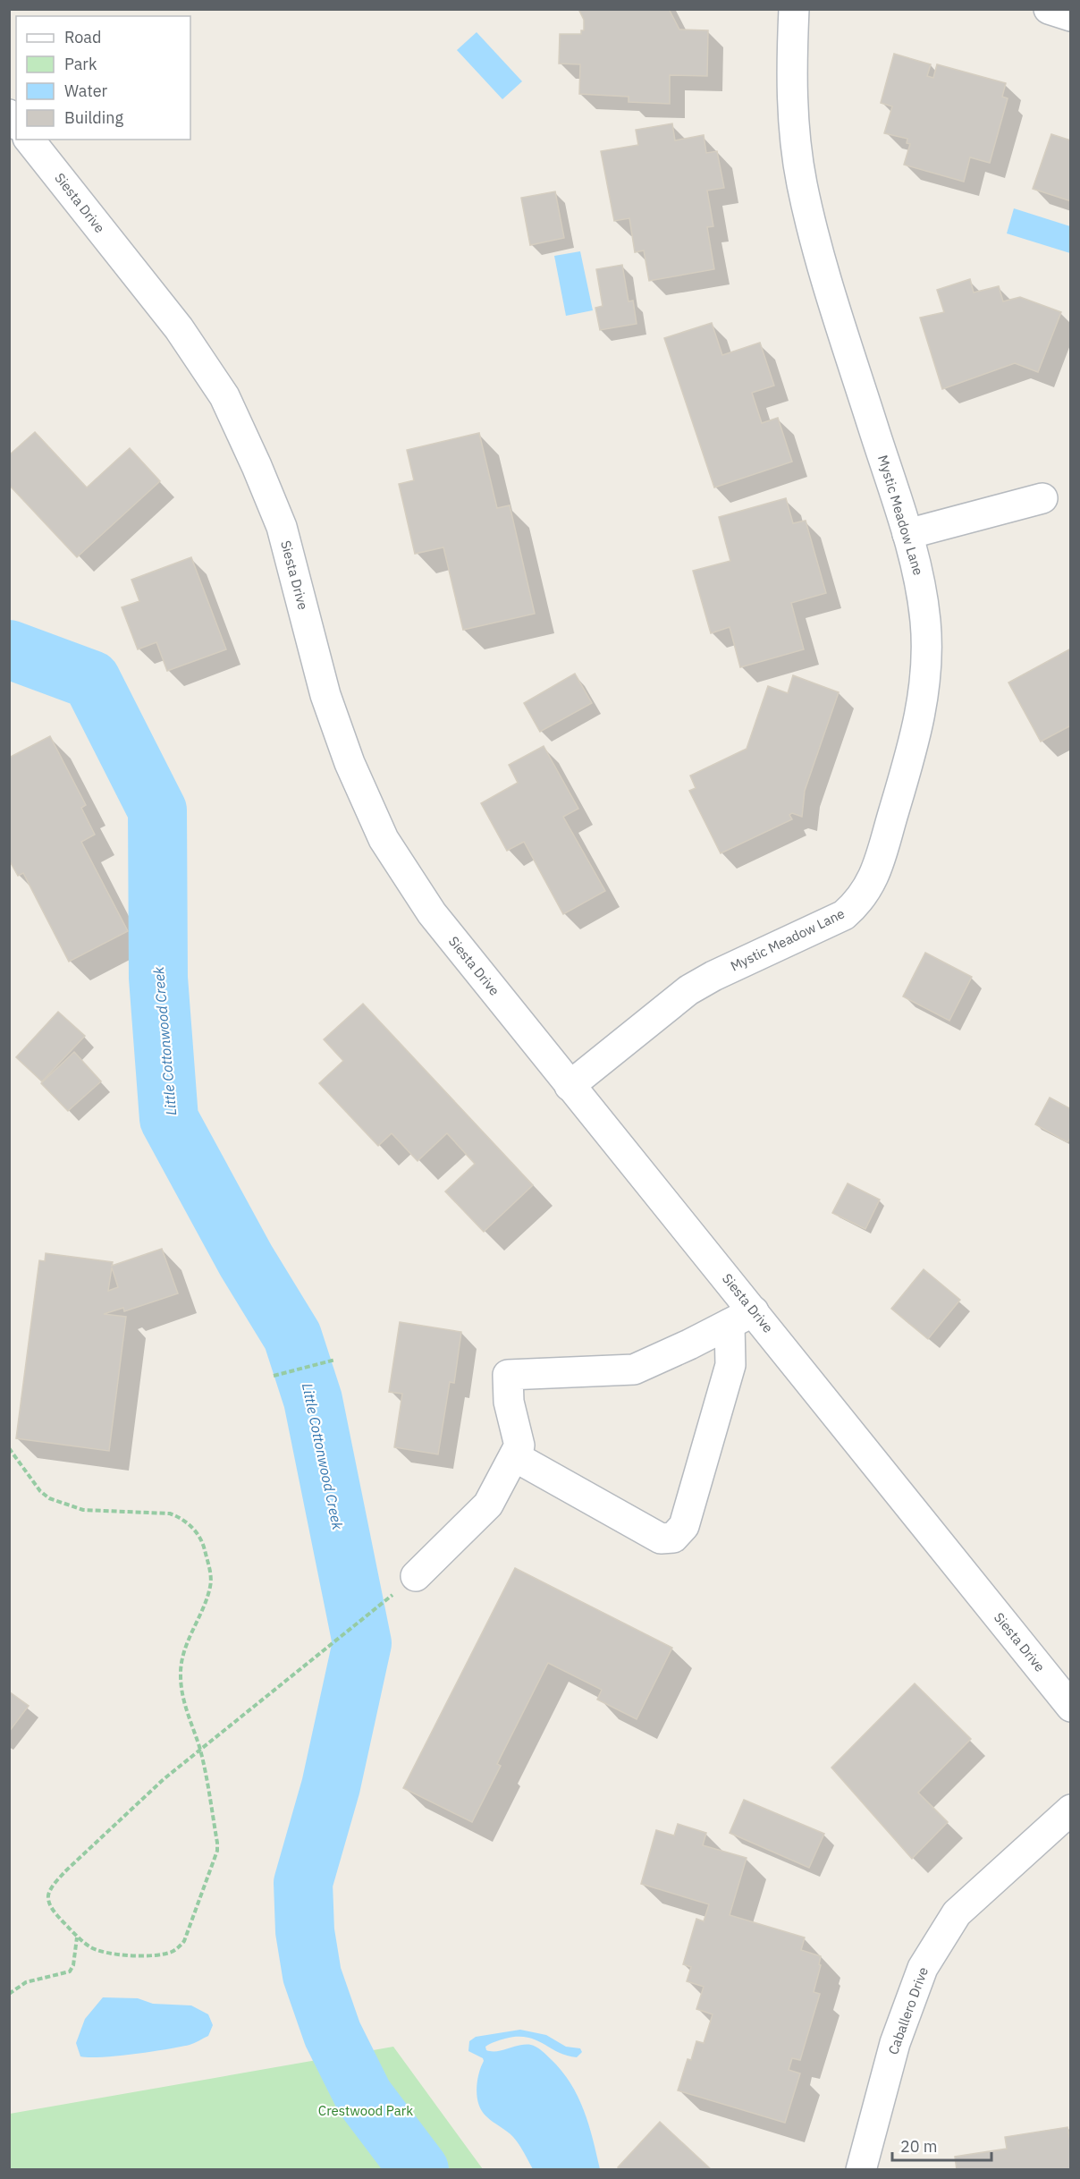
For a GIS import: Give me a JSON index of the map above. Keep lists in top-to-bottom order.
{
  "streets": {
    "street": ["Siesta Drive", "Mystic Meadow Lane", "Caballero Drive"]
  },
  "crossings": [
    ["Siesta Drive", "Mystic Meadow Lane"]
  ],
  "water": ["Little Cottonwood Creek"],
  "parks": ["Crestwood Park"],
  "legend": [
    "Road",
    "Park",
    "Water",
    "Building"
  ],
  "scale_bar": "20 m"
}
